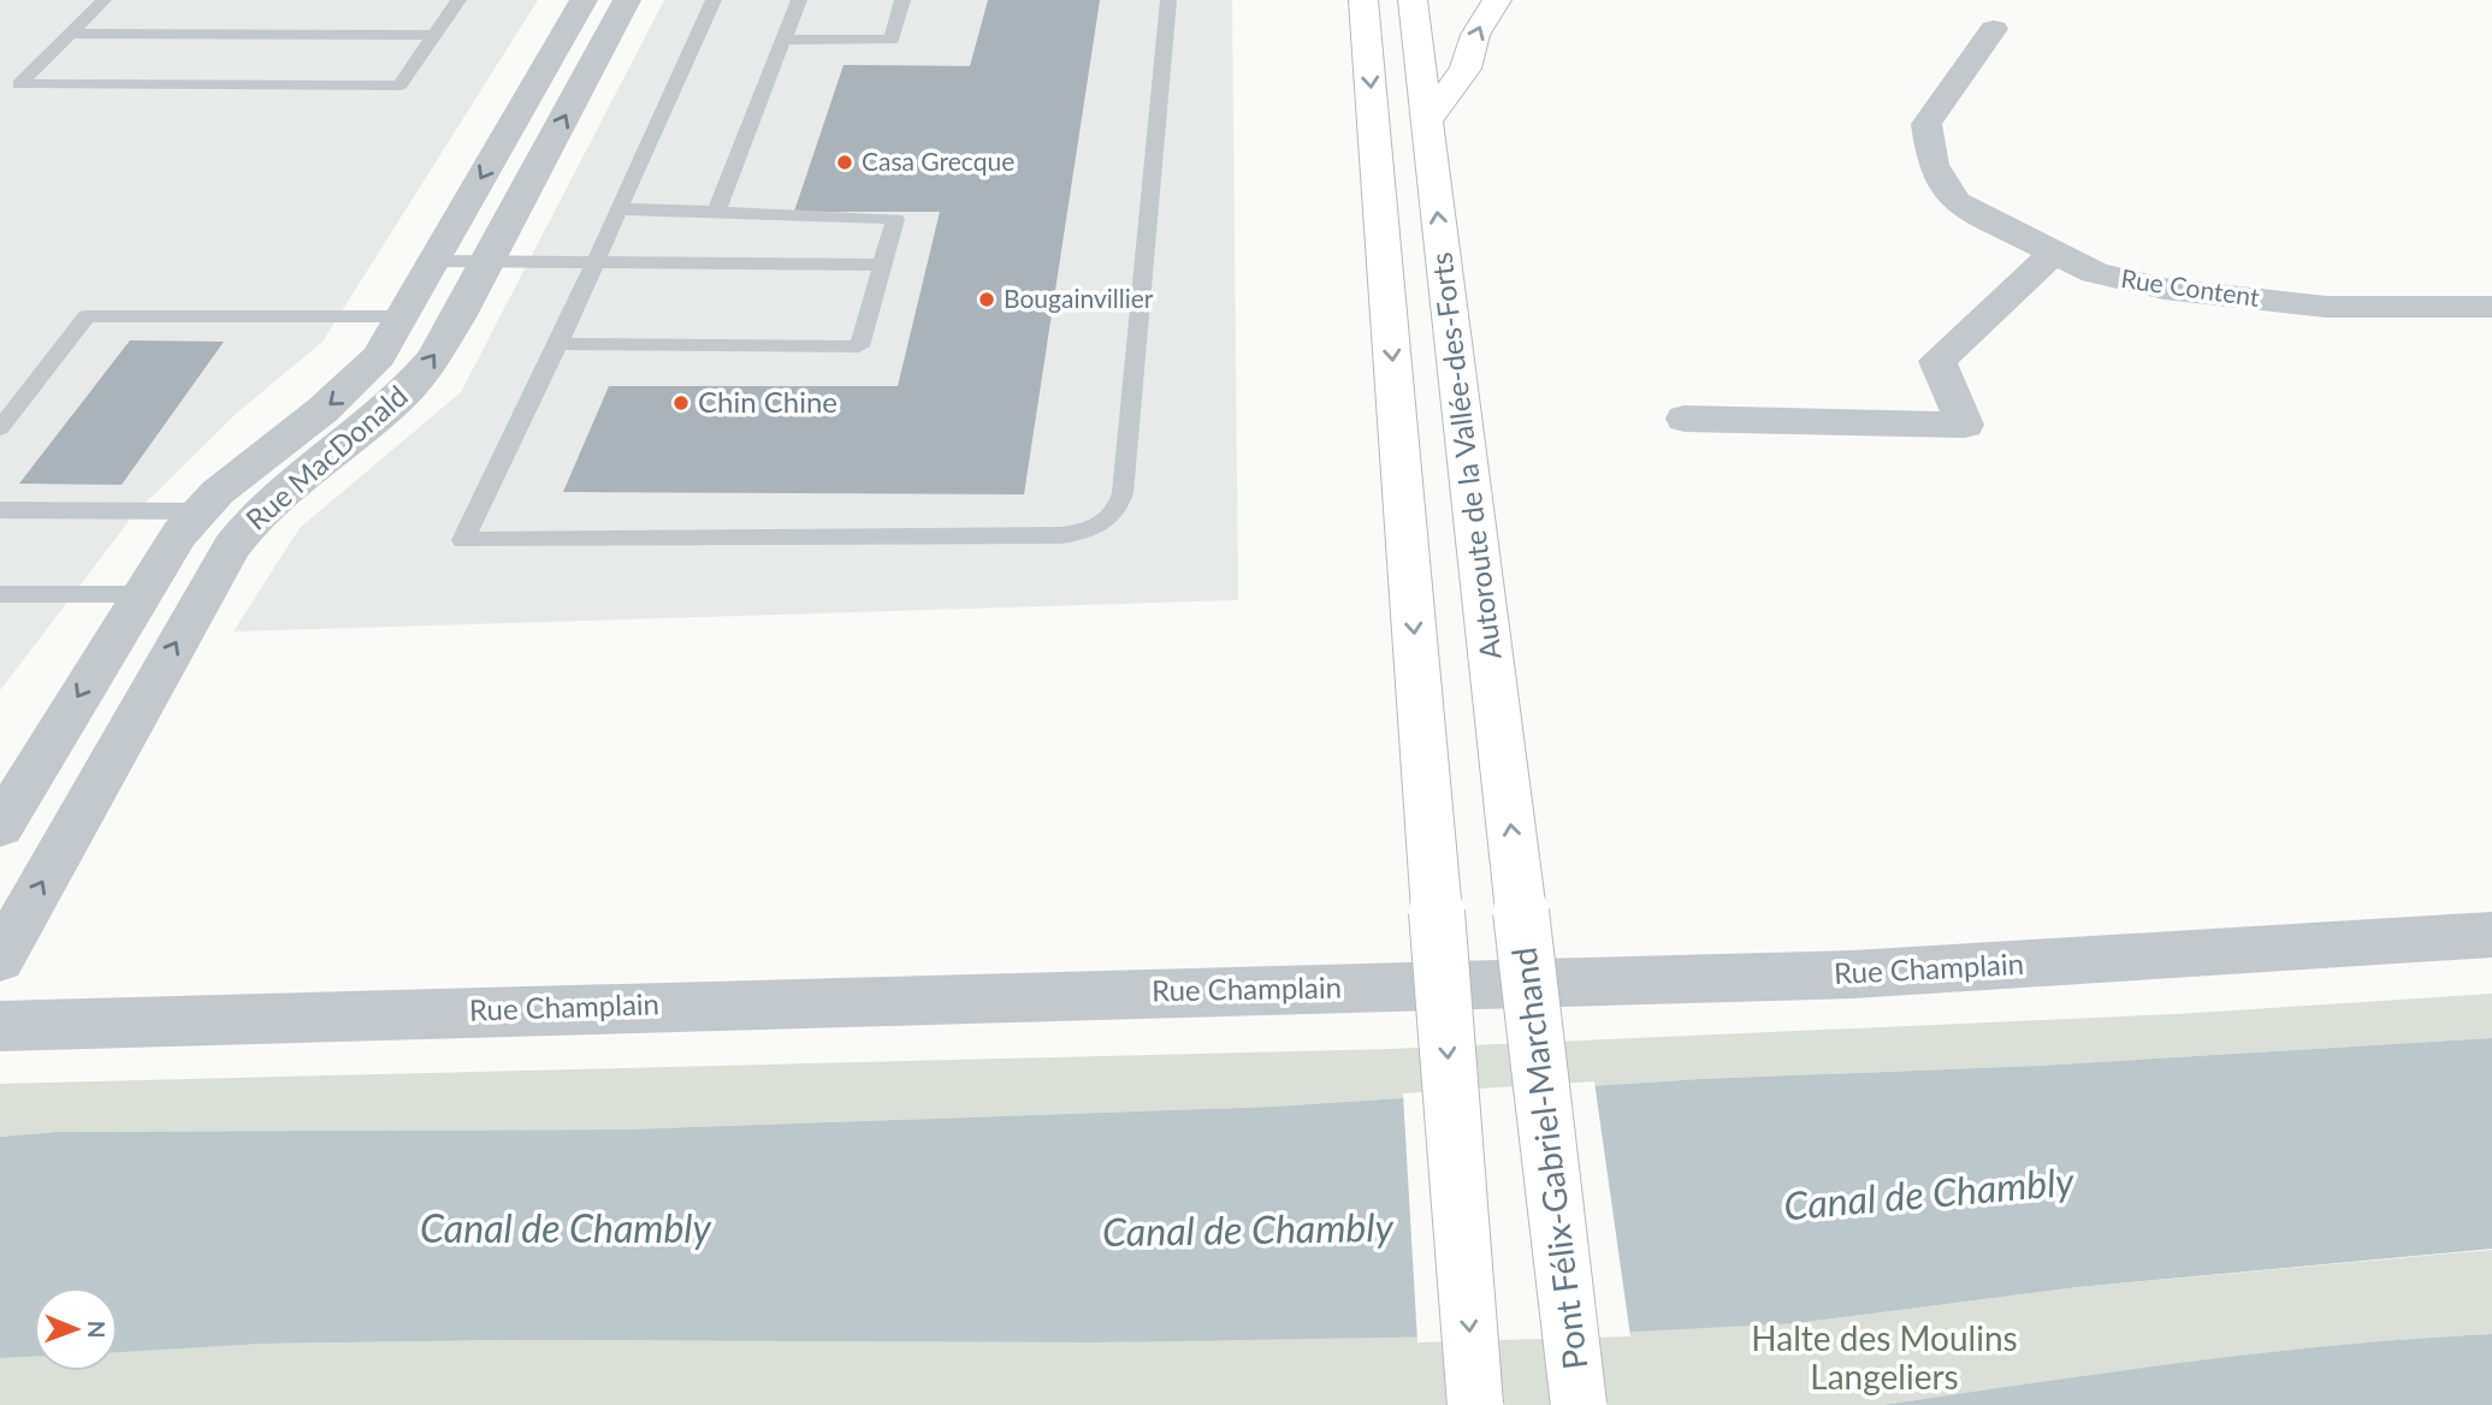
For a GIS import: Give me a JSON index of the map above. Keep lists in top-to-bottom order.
{
  "streets": {
    "highway": ["Autoroute de la Vallée-des-Forts", "Pont Félix-Gabriel-Marchand"],
    "street": ["Rue Content", "Rue MacDonald", "Rue Champlain"]
  },
  "crossings": [
    ["Autoroute de la Vallée-des-Forts", "Pont Félix-Gabriel-Marchand"]
  ],
  "water": ["Canal de Chambly"],
  "parks": ["Halte des Moulins Langeliers"],
  "places": ["Casa Grecque", "Bougainvillier", "Chin Chine"],
  "north": "right"
}
